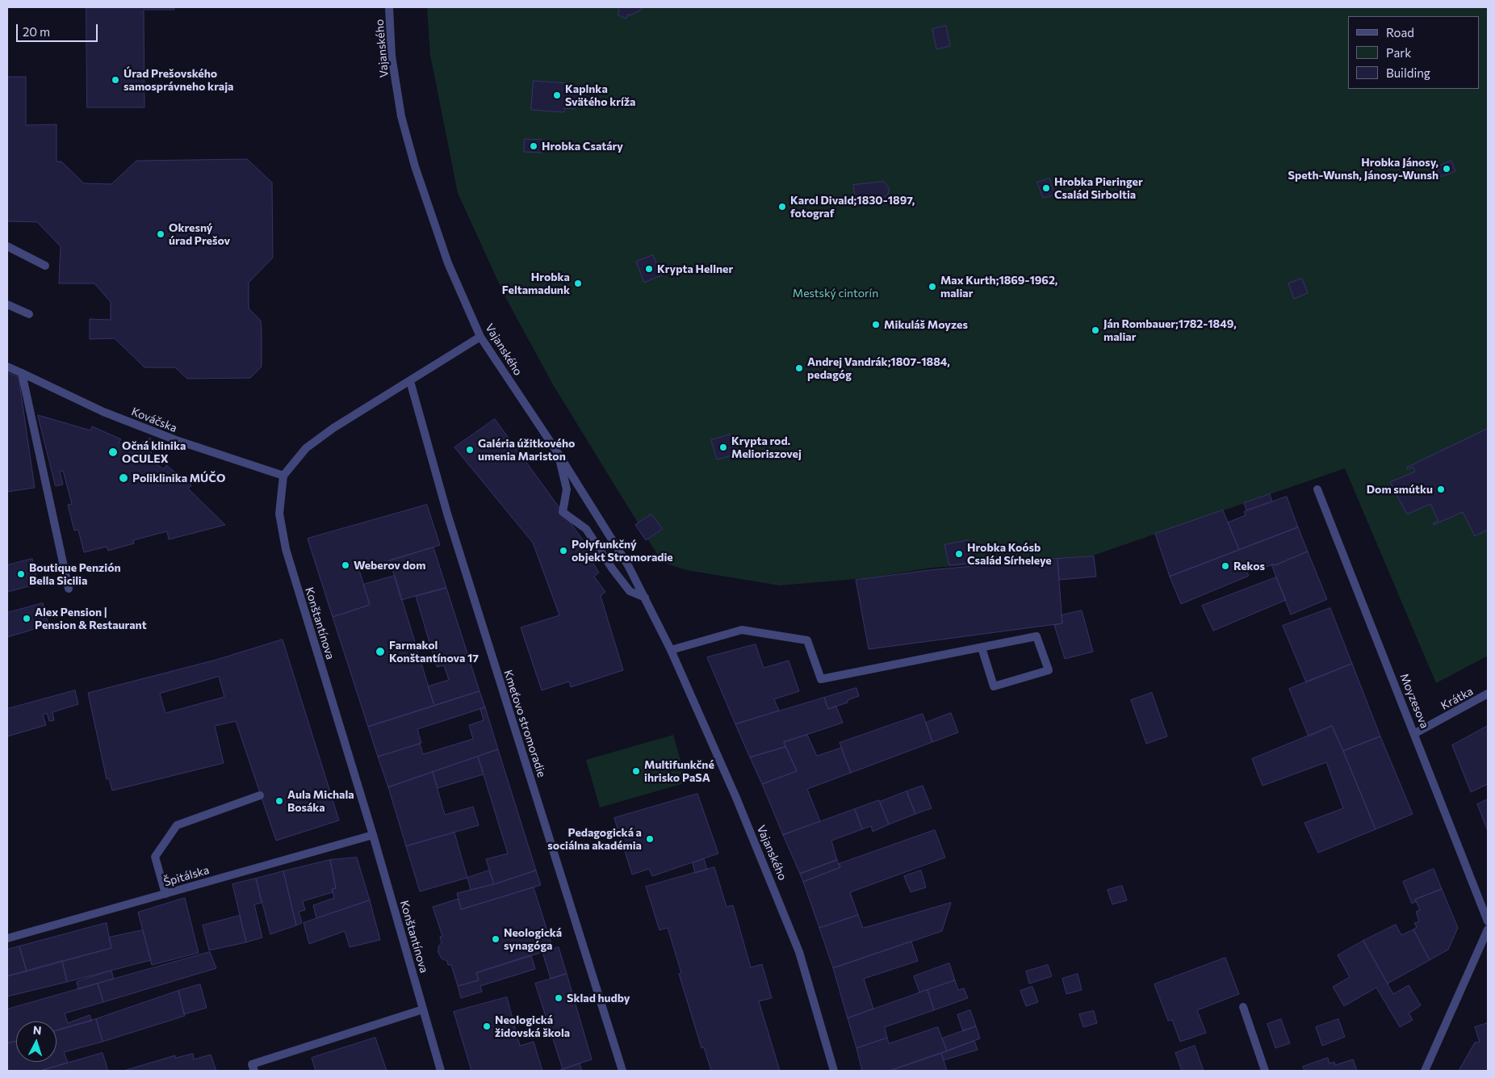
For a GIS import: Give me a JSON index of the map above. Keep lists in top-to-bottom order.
{
  "streets": {
    "street": [
      "Vajanského",
      "Kováčska",
      "Konštantínova",
      "Krátka",
      "Moyzesova",
      "Kmeťovo stromoradie",
      "Špitálska"
    ]
  },
  "crossings": [
    ["Kováčska", "Konštantínova"],
    ["Konštantínova", "Špitálska"],
    ["Krátka", "Moyzesova"]
  ],
  "parks": ["Mestský cintorín"],
  "places": [
    "Úrad Prešovského samosprávneho kraja",
    "Kaplnka Svätého kríža",
    "Hrobka Csatáry",
    "Hrobka Jánosy, Speth-Wunsh, Jánosy-Wunsh",
    "Hrobka Pieringer Család Sirboltia",
    "Karol Divald;1830-1897, fotograf",
    "Okresný úrad Prešov",
    "Krypta Hellner",
    "Hrobka Feltamadunk",
    "Max Kurth;1869-1962, maliar",
    "Mikuláš Moyzes",
    "Ján Rombauer;1782-1849, maliar",
    "Andrej Vandrák;1807-1884, pedagóg",
    "Krypta rod. Melioriszovej",
    "Galéria úžitkového umenia Mariston",
    "Očná klinika OCULEX",
    "Poliklinika MÚČO",
    "Dom smútku",
    "Polyfunkčný objekt Stromoradie",
    "Hrobka Koósb Család Sírheleye",
    "Weberov dom",
    "Rekos",
    "Boutique Penzión Bella Sicilia",
    "Alex Pension | Pension & Restaurant",
    "Farmakol Konštantínova 17",
    "Multifunkčné ihrisko PaSA",
    "Aula Michala Bosáka",
    "Pedagogická a sociálna akadémia",
    "Neologická synagóga",
    "Sklad hudby",
    "Neologická židovská škola"
  ],
  "legend": ["Road", "Park", "Building"],
  "scale_bar": "20 m",
  "north": "top"
}
